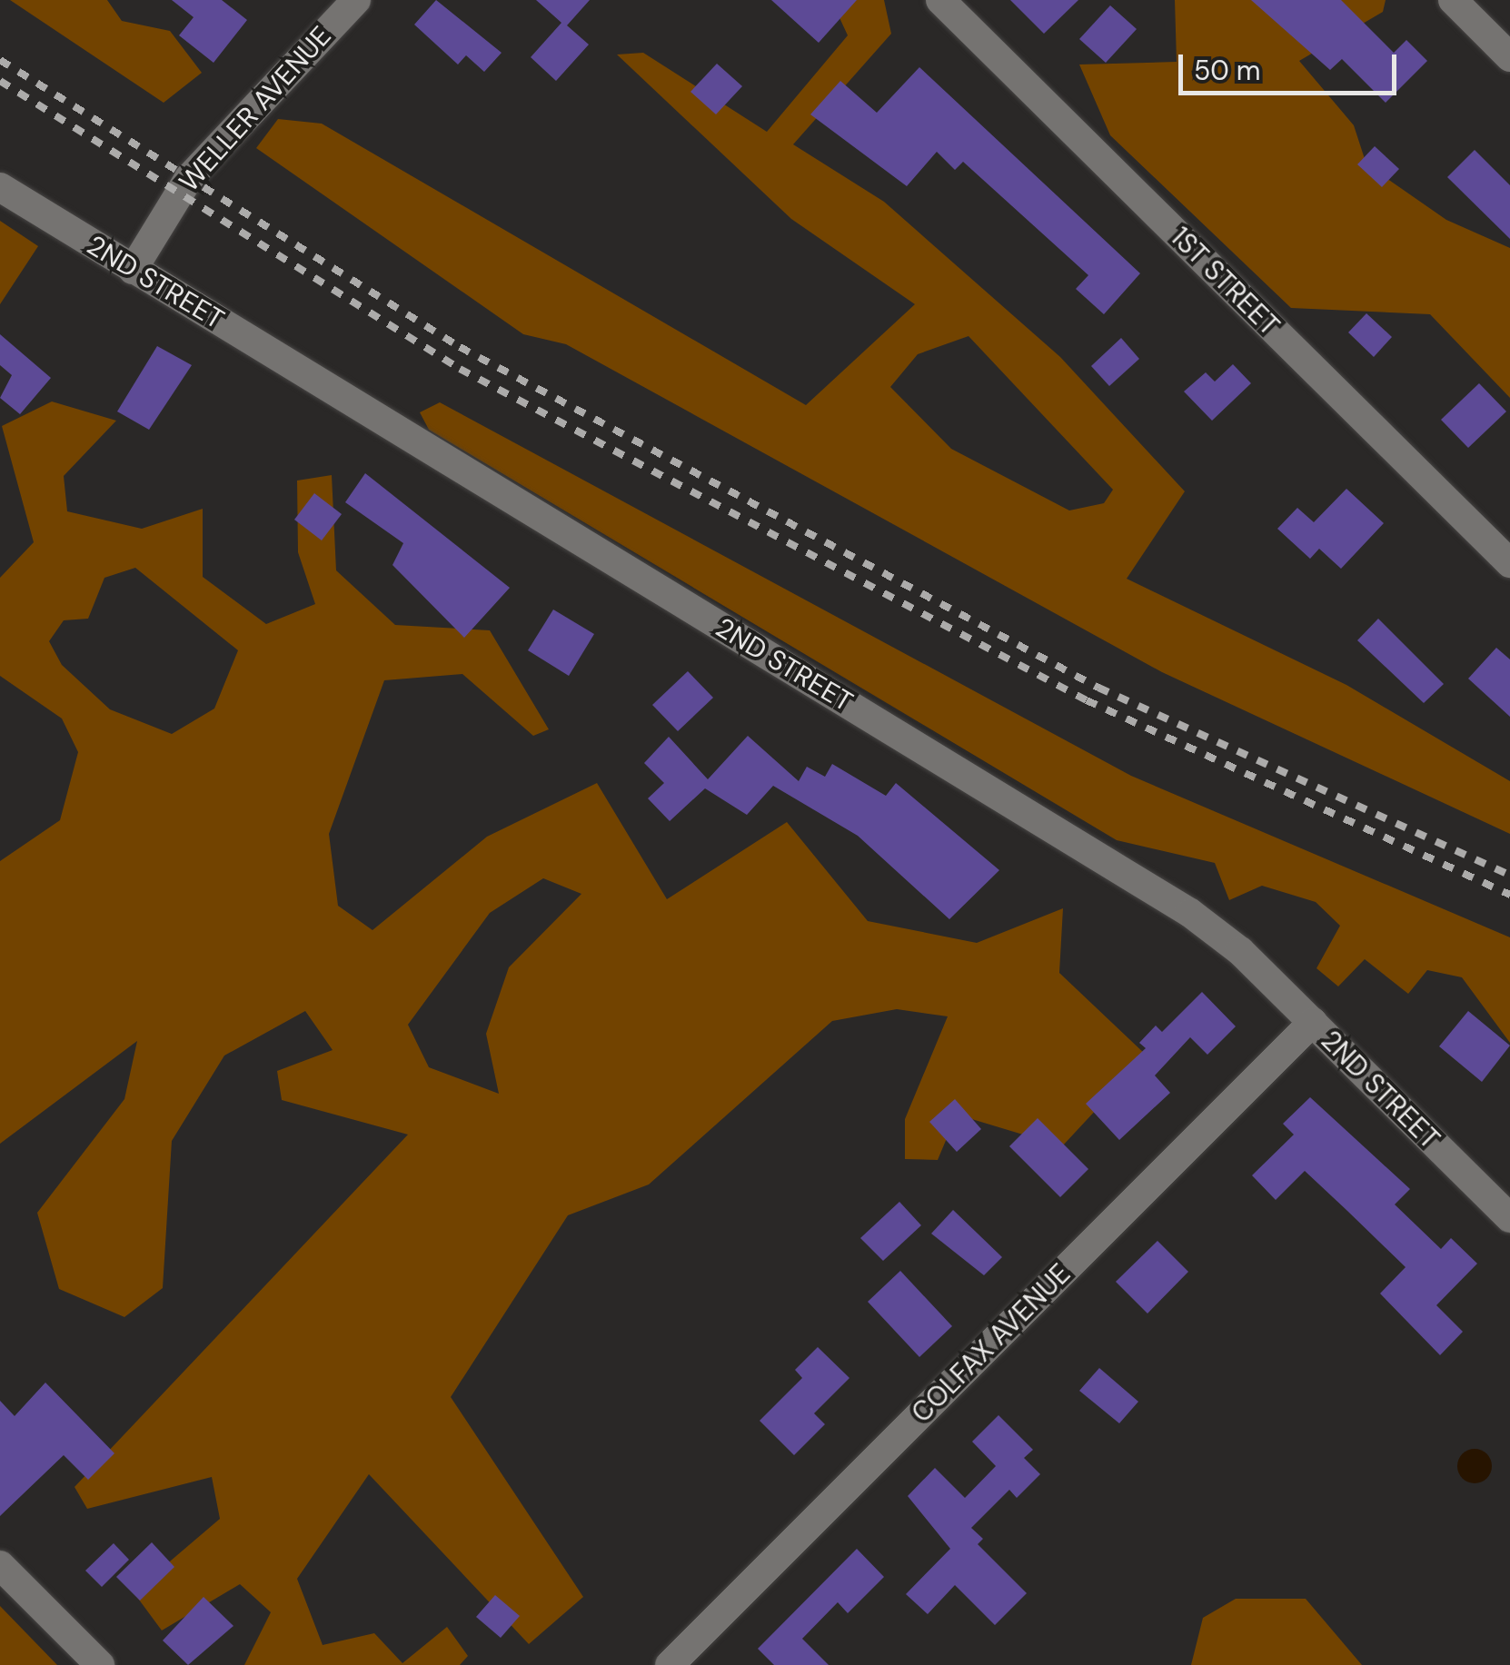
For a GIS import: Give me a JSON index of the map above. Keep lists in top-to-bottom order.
{
  "streets": {
    "street": [
      "WELLER AVENUE",
      "1ST STREET",
      "2ND STREET",
      "COLFAX AVENUE"
    ]
  },
  "crossings": [
    ["WELLER AVENUE", "2ND STREET"],
    ["2ND STREET", "COLFAX AVENUE"]
  ],
  "scale_bar": "50 m"
}
